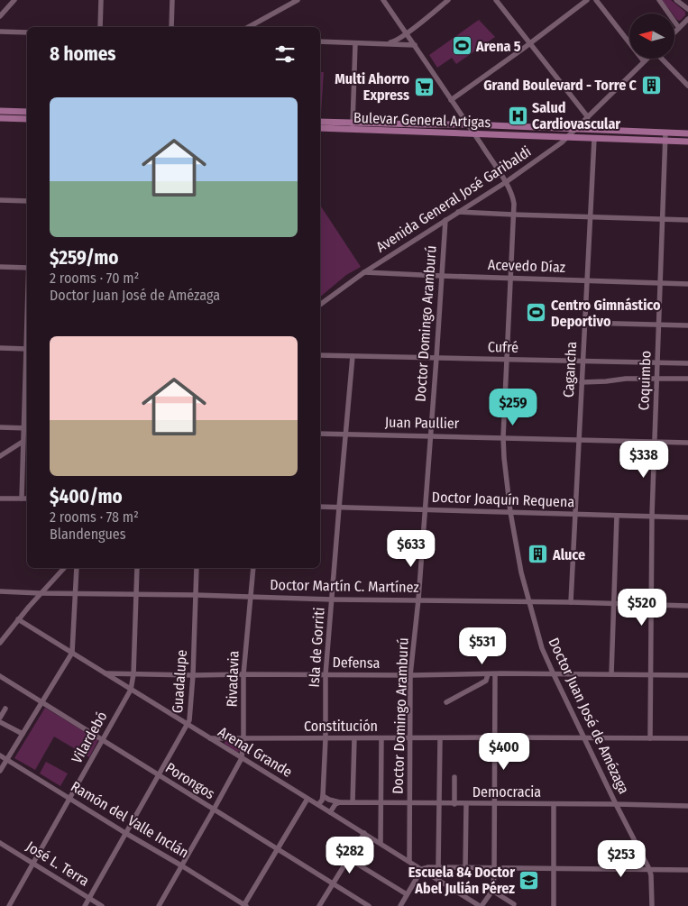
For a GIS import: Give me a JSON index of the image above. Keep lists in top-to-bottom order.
{
  "streets": {
    "main road": ["Bulevar General Artigas"],
    "street": [
      "Avenida General José Garibaldi",
      "Acevedo Díaz",
      "Doctor Domingo Aramburú",
      "Cufré",
      "Cagancha",
      "Coquimbo",
      "Juan Paullier",
      "Doctor Joaquín Requena",
      "Doctor Martín C. Martínez",
      "Isla de Gorriti",
      "Defensa",
      "Rivadavia",
      "Guadalupe",
      "Doctor Juan José de Amézaga",
      "Constitución",
      "Vilardebó",
      "Arenal Grande",
      "Porongos",
      "Democracia",
      "Ramón del Valle Inclán",
      "José L. Terra"
    ]
  },
  "crossings": [
    ["Bulevar General Artigas", "Avenida General José Garibaldi"],
    ["Bulevar General Artigas", "Cagancha"],
    ["Bulevar General Artigas", "Coquimbo"],
    ["Bulevar General Artigas", "Doctor Juan José de Amézaga"],
    ["Avenida General José Garibaldi", "Acevedo Díaz"],
    ["Avenida General José Garibaldi", "Doctor Domingo Aramburú"],
    ["Avenida General José Garibaldi", "Doctor Juan José de Amézaga"],
    ["Acevedo Díaz", "Doctor Domingo Aramburú"],
    ["Acevedo Díaz", "Cagancha"],
    ["Acevedo Díaz", "Coquimbo"],
    ["Acevedo Díaz", "Doctor Juan José de Amézaga"],
    ["Doctor Domingo Aramburú", "Cufré"],
    ["Doctor Domingo Aramburú", "Juan Paullier"],
    ["Doctor Domingo Aramburú", "Doctor Joaquín Requena"],
    ["Doctor Domingo Aramburú", "Doctor Martín C. Martínez"],
    ["Doctor Domingo Aramburú", "Defensa"],
    ["Doctor Domingo Aramburú", "Constitución"],
    ["Doctor Domingo Aramburú", "Arenal Grande"],
    ["Doctor Domingo Aramburú", "Democracia"],
    ["Cufré", "Cagancha"],
    ["Cufré", "Coquimbo"],
    ["Cufré", "Isla de Gorriti"],
    ["Cufré", "Doctor Juan José de Amézaga"],
    ["Cagancha", "Juan Paullier"],
    ["Cagancha", "Doctor Joaquín Requena"],
    ["Cagancha", "Doctor Martín C. Martínez"],
    ["Coquimbo", "Juan Paullier"],
    ["Coquimbo", "Doctor Joaquín Requena"],
    ["Coquimbo", "Doctor Martín C. Martínez"],
    ["Coquimbo", "Defensa"],
    ["Coquimbo", "Constitución"],
    ["Juan Paullier", "Isla de Gorriti"],
    ["Juan Paullier", "Doctor Juan José de Amézaga"],
    ["Doctor Joaquín Requena", "Isla de Gorriti"],
    ["Doctor Joaquín Requena", "Doctor Juan José de Amézaga"],
    ["Doctor Martín C. Martínez", "Isla de Gorriti"],
    ["Doctor Martín C. Martínez", "Rivadavia"],
    ["Doctor Martín C. Martínez", "Guadalupe"],
    ["Doctor Martín C. Martínez", "Doctor Juan José de Amézaga"],
    ["Doctor Martín C. Martínez", "Vilardebó"],
    ["Isla de Gorriti", "Defensa"],
    ["Isla de Gorriti", "Constitución"],
    ["Isla de Gorriti", "Arenal Grande"],
    ["Defensa", "Rivadavia"],
    ["Defensa", "Guadalupe"],
    ["Defensa", "Doctor Juan José de Amézaga"],
    ["Defensa", "Vilardebó"],
    ["Defensa", "Arenal Grande"],
    ["Rivadavia", "Constitución"],
    ["Rivadavia", "Arenal Grande"],
    ["Rivadavia", "Porongos"],
    ["Rivadavia", "Ramón del Valle Inclán"],
    ["Guadalupe", "Arenal Grande"],
    ["Guadalupe", "Porongos"],
    ["Guadalupe", "Ramón del Valle Inclán"],
    ["Guadalupe", "José L. Terra"],
    ["Doctor Juan José de Amézaga", "Constitución"],
    ["Doctor Juan José de Amézaga", "Democracia"],
    ["Constitución", "Arenal Grande"],
    ["Vilardebó", "Arenal Grande"],
    ["Vilardebó", "Porongos"],
    ["Vilardebó", "Ramón del Valle Inclán"],
    ["Vilardebó", "José L. Terra"]
  ],
  "places": {
    "sports": ["Arena 5", "Centro Gimnástico Deportivo"],
    "building": ["Grand Boulevard - Torre C", "Aluce"],
    "supermarket": ["Multi Ahorro Express"],
    "hospital": ["Salud Cardiovascular"],
    "school or university": ["Escuela 84 Doctor Abel Julián Pérez"]
  },
  "north": "left",
  "page": {
    "heading": "8 homes",
    "list": [
      {
        "name": "$259/mo",
        "note": "2 rooms · 70 m² · Doctor Juan José de Amézaga"
      },
      {
        "name": "$400/mo",
        "note": "2 rooms · 78 m² · Blandengues"
      }
    ],
    "price": [
      "$259",
      "$338",
      "$633",
      "$520",
      "$531",
      "$400",
      "$282",
      "$253"
    ]
  }
}
